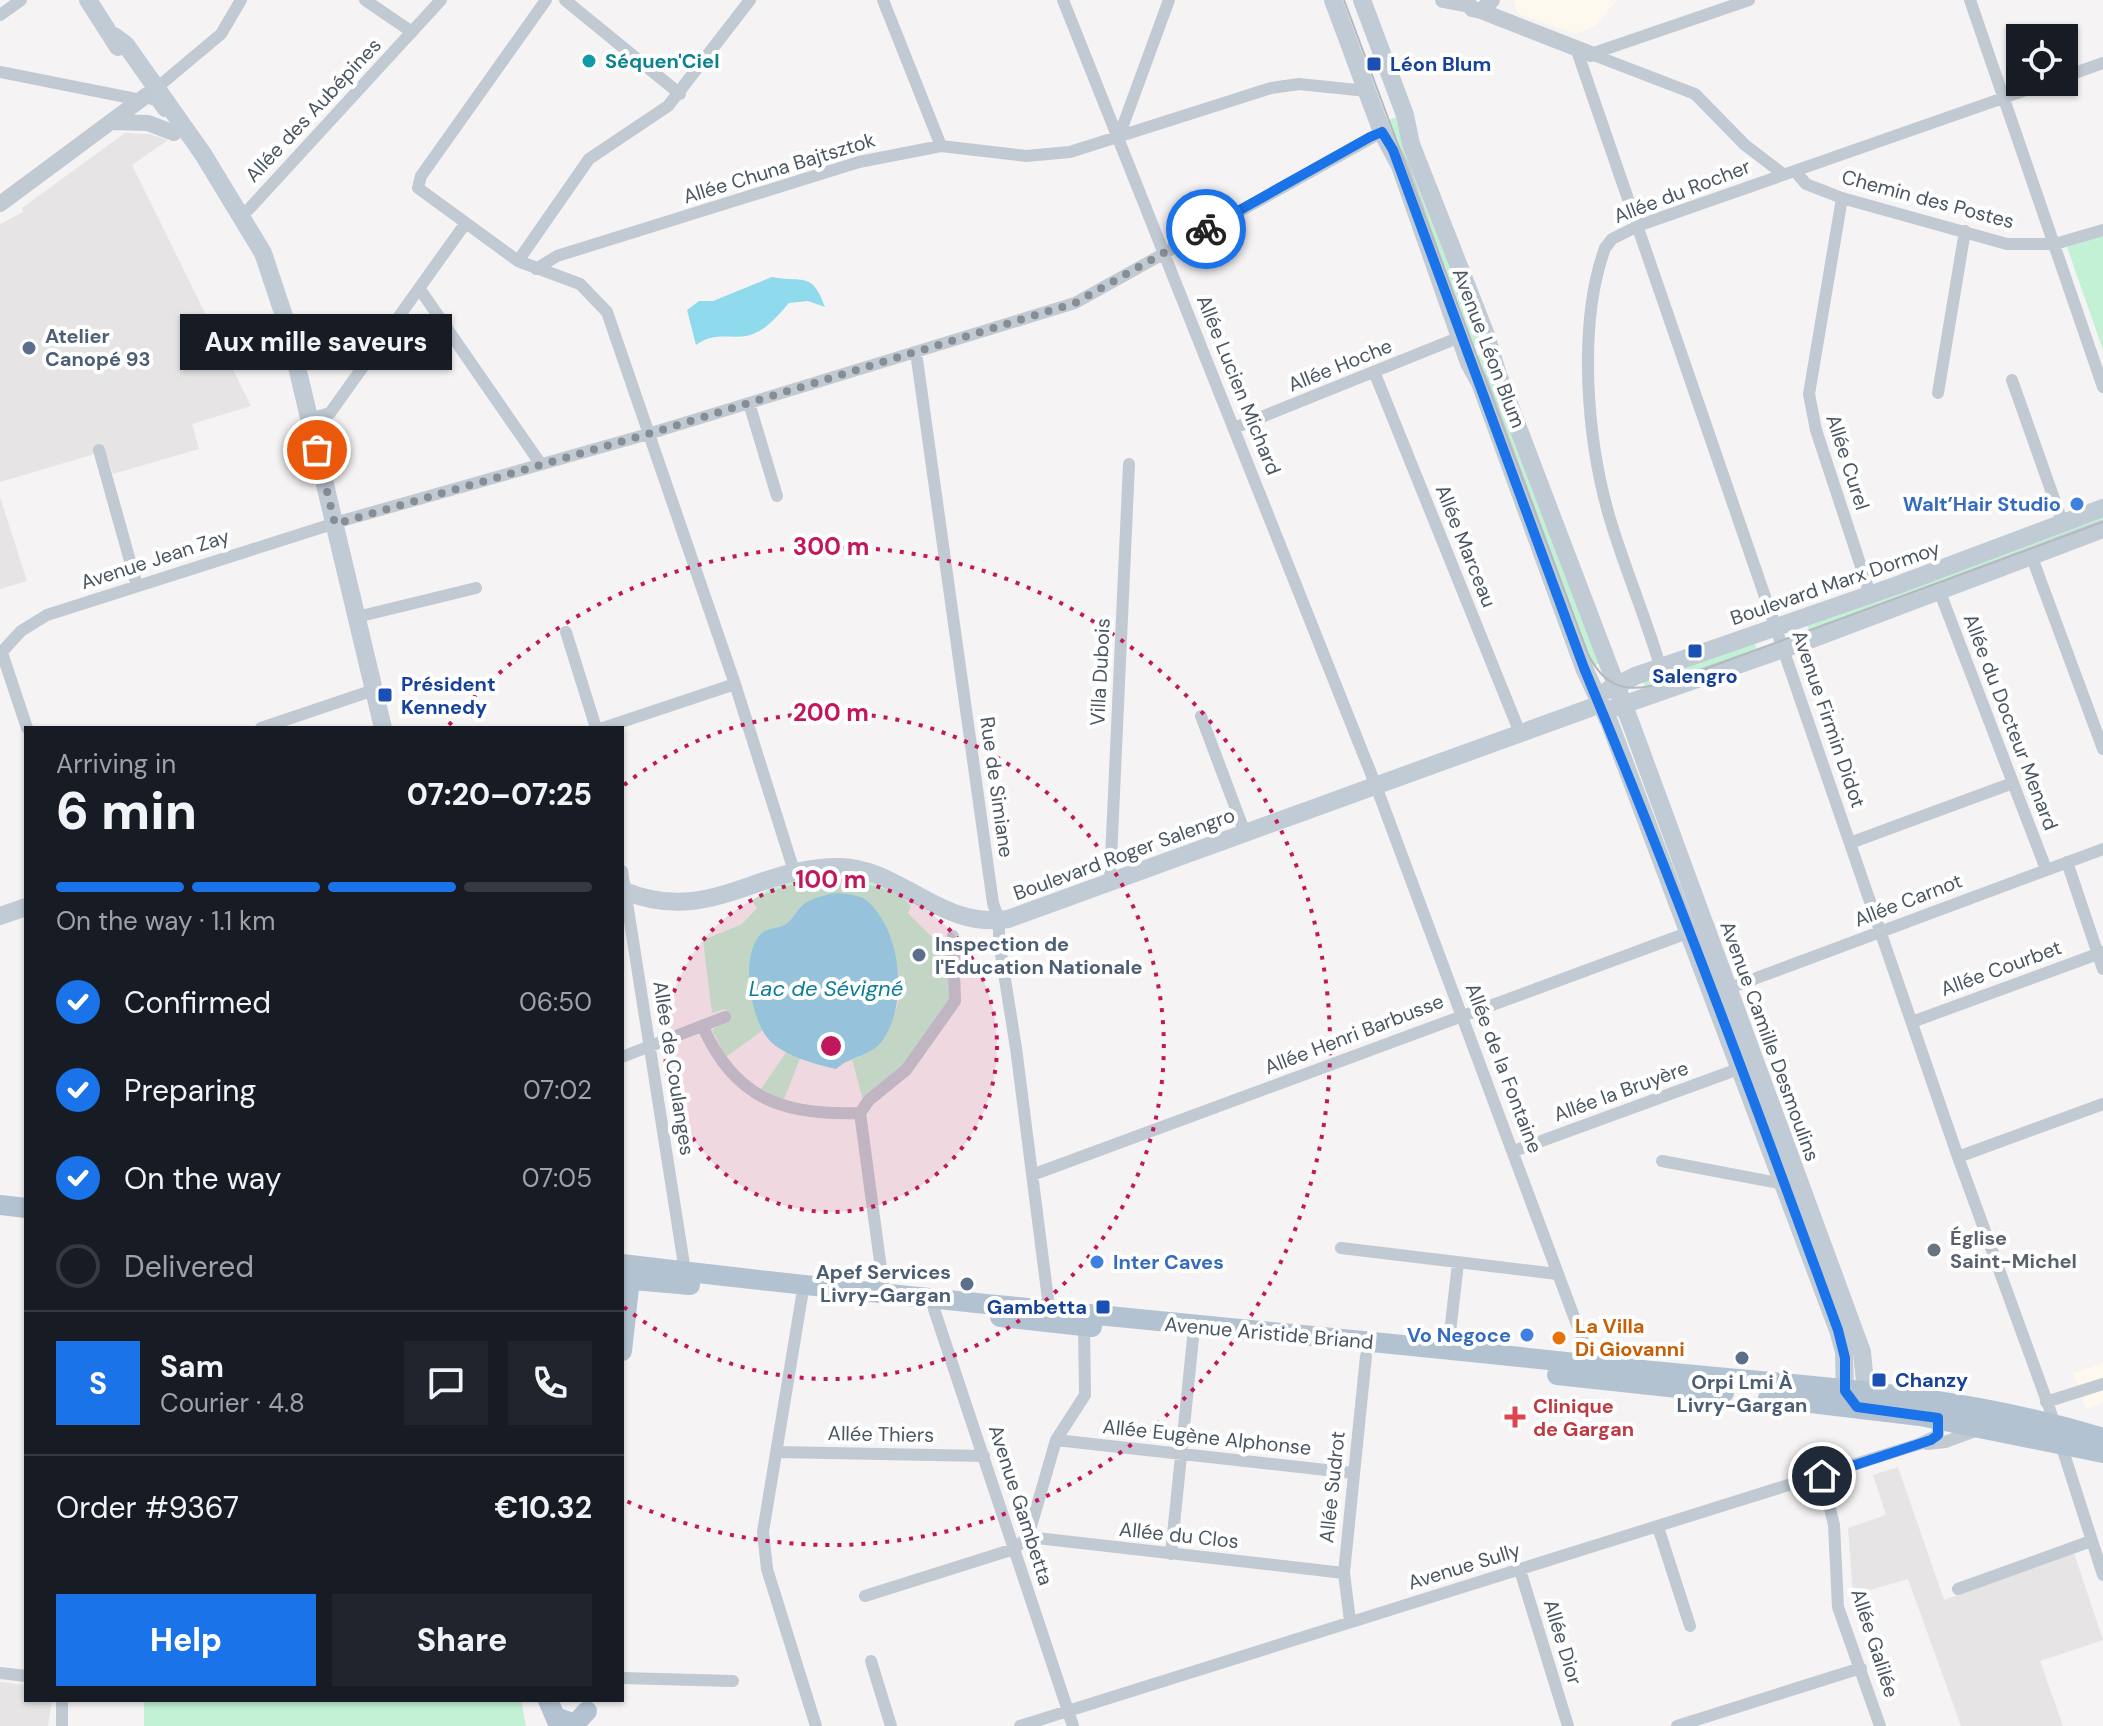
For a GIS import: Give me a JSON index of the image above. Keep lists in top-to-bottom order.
{
  "streets": {
    "main road": [
      "Avenue Léon Blum",
      "Boulevard Marx Dormoy",
      "Boulevard Roger Salengro",
      "Avenue Camille Desmoulins",
      "Avenue Aristide Briand"
    ],
    "street": [
      "Allée des Aubépines",
      "Allée Chuna Bajtsztok",
      "Allée du Rocher",
      "Chemin des Postes",
      "Allée Hoche",
      "Allée Lucien Michard",
      "Allée Curel",
      "Allée Marceau",
      "Avenue Jean Zay",
      "Villa Dubois",
      "Avenue Firmin Didot",
      "Allée du Docteur Menard",
      "Rue de Simiane",
      "Allée Carnot",
      "Allée Courbet",
      "Allée Henri Barbusse",
      "Allée de Coulanges",
      "Allée de la Fontaine",
      "Allée la Bruyère",
      "Allée Thiers",
      "Allée Eugène Alphonse",
      "Allée Sudrot",
      "Avenue Gambetta",
      "Allée du Clos",
      "Avenue Sully",
      "Allée Dior",
      "Allée Galilée"
    ]
  },
  "crossings": [
    ["Allée Chuna Bajtsztok", "Avenue Léon Blum"],
    ["Allée Chuna Bajtsztok", "Allée Lucien Michard"],
    ["Allée du Rocher", "Chemin des Postes"],
    ["Allée du Rocher", "Boulevard Marx Dormoy"],
    ["Allée du Rocher", "Avenue Firmin Didot"],
    ["Chemin des Postes", "Allée Curel"],
    ["Chemin des Postes", "Avenue Firmin Didot"],
    ["Avenue Léon Blum", "Allée Hoche"],
    ["Avenue Léon Blum", "Avenue Jean Zay"],
    ["Avenue Léon Blum", "Boulevard Marx Dormoy"],
    ["Avenue Léon Blum", "Boulevard Roger Salengro"],
    ["Avenue Léon Blum", "Avenue Camille Desmoulins"],
    ["Allée Hoche", "Allée Lucien Michard"],
    ["Allée Hoche", "Allée Marceau"],
    ["Allée Lucien Michard", "Avenue Jean Zay"],
    ["Allée Lucien Michard", "Boulevard Roger Salengro"],
    ["Allée Lucien Michard", "Allée de la Fontaine"],
    ["Allée Curel", "Boulevard Marx Dormoy"],
    ["Allée Marceau", "Boulevard Roger Salengro"],
    ["Avenue Jean Zay", "Rue de Simiane"],
    ["Boulevard Marx Dormoy", "Avenue Firmin Didot"],
    ["Boulevard Marx Dormoy", "Allée du Docteur Menard"],
    ["Boulevard Marx Dormoy", "Boulevard Roger Salengro"],
    ["Boulevard Marx Dormoy", "Avenue Camille Desmoulins"],
    ["Villa Dubois", "Boulevard Roger Salengro"],
    ["Avenue Firmin Didot", "Allée Carnot"],
    ["Avenue Firmin Didot", "Allée Courbet"],
    ["Avenue Firmin Didot", "Avenue Aristide Briand"],
    ["Allée du Docteur Menard", "Allée Carnot"],
    ["Rue de Simiane", "Boulevard Roger Salengro"],
    ["Rue de Simiane", "Allée Henri Barbusse"],
    ["Rue de Simiane", "Avenue Aristide Briand"],
    ["Boulevard Roger Salengro", "Avenue Camille Desmoulins"],
    ["Boulevard Roger Salengro", "Allée de la Fontaine"],
    ["Allée Carnot", "Avenue Camille Desmoulins"],
    ["Allée Henri Barbusse", "Avenue Camille Desmoulins"],
    ["Allée Henri Barbusse", "Allée de la Fontaine"],
    ["Avenue Camille Desmoulins", "Allée la Bruyère"],
    ["Avenue Camille Desmoulins", "Avenue Aristide Briand"],
    ["Allée de Coulanges", "Avenue Aristide Briand"],
    ["Allée de la Fontaine", "Allée la Bruyère"],
    ["Allée de la Fontaine", "Avenue Aristide Briand"],
    ["Avenue Aristide Briand", "Allée Sudrot"],
    ["Avenue Aristide Briand", "Avenue Gambetta"],
    ["Avenue Aristide Briand", "Avenue Sully"],
    ["Allée Thiers", "Avenue Gambetta"],
    ["Allée Eugène Alphonse", "Allée Sudrot"],
    ["Allée Sudrot", "Allée du Clos"],
    ["Allée Sudrot", "Avenue Sully"],
    ["Avenue Gambetta", "Avenue Sully"],
    ["Avenue Sully", "Allée Dior"],
    ["Avenue Sully", "Allée Galilée"]
  ],
  "water": ["Lac de Sévigné"],
  "places": {
    "other": [
      "Séquen'Ciel",
      "Atelier Canopé 93",
      "Aux mille saveurs",
      "Walt’Hair Studio",
      "Inspection de l'Education Nationale",
      "Église Saint-Michel",
      "Inter Caves",
      "Apef Services Livry-Gargan",
      "Vo Negoce",
      "La Villa Di Giovanni",
      "Orpi Lmi À Livry-Gargan"
    ],
    "transit": [
      "Léon Blum",
      "Salengro",
      "Président Kennedy",
      "Gambetta",
      "Chanzy"
    ],
    "health": ["Clinique de Gargan"]
  },
  "page": {
    "bubble": "Aux mille saveurs",
    "heading": ["6 min", "Arriving in", "07:20–07:25"],
    "panel": [
      "Sam",
      "Courier · 4.8",
      "Order #9367",
      "€10.32"
    ],
    "bar": "On the way · 1.1 km",
    "list": [
      ["Confirmed", "06:50"],
      ["Preparing", "07:02"],
      ["On the way", "07:05"],
      "Delivered"
    ],
    "round": "S",
    "buttons": ["Help", "Share"]
  },
  "rings": ["300 m", "200 m", "100 m"]
}
